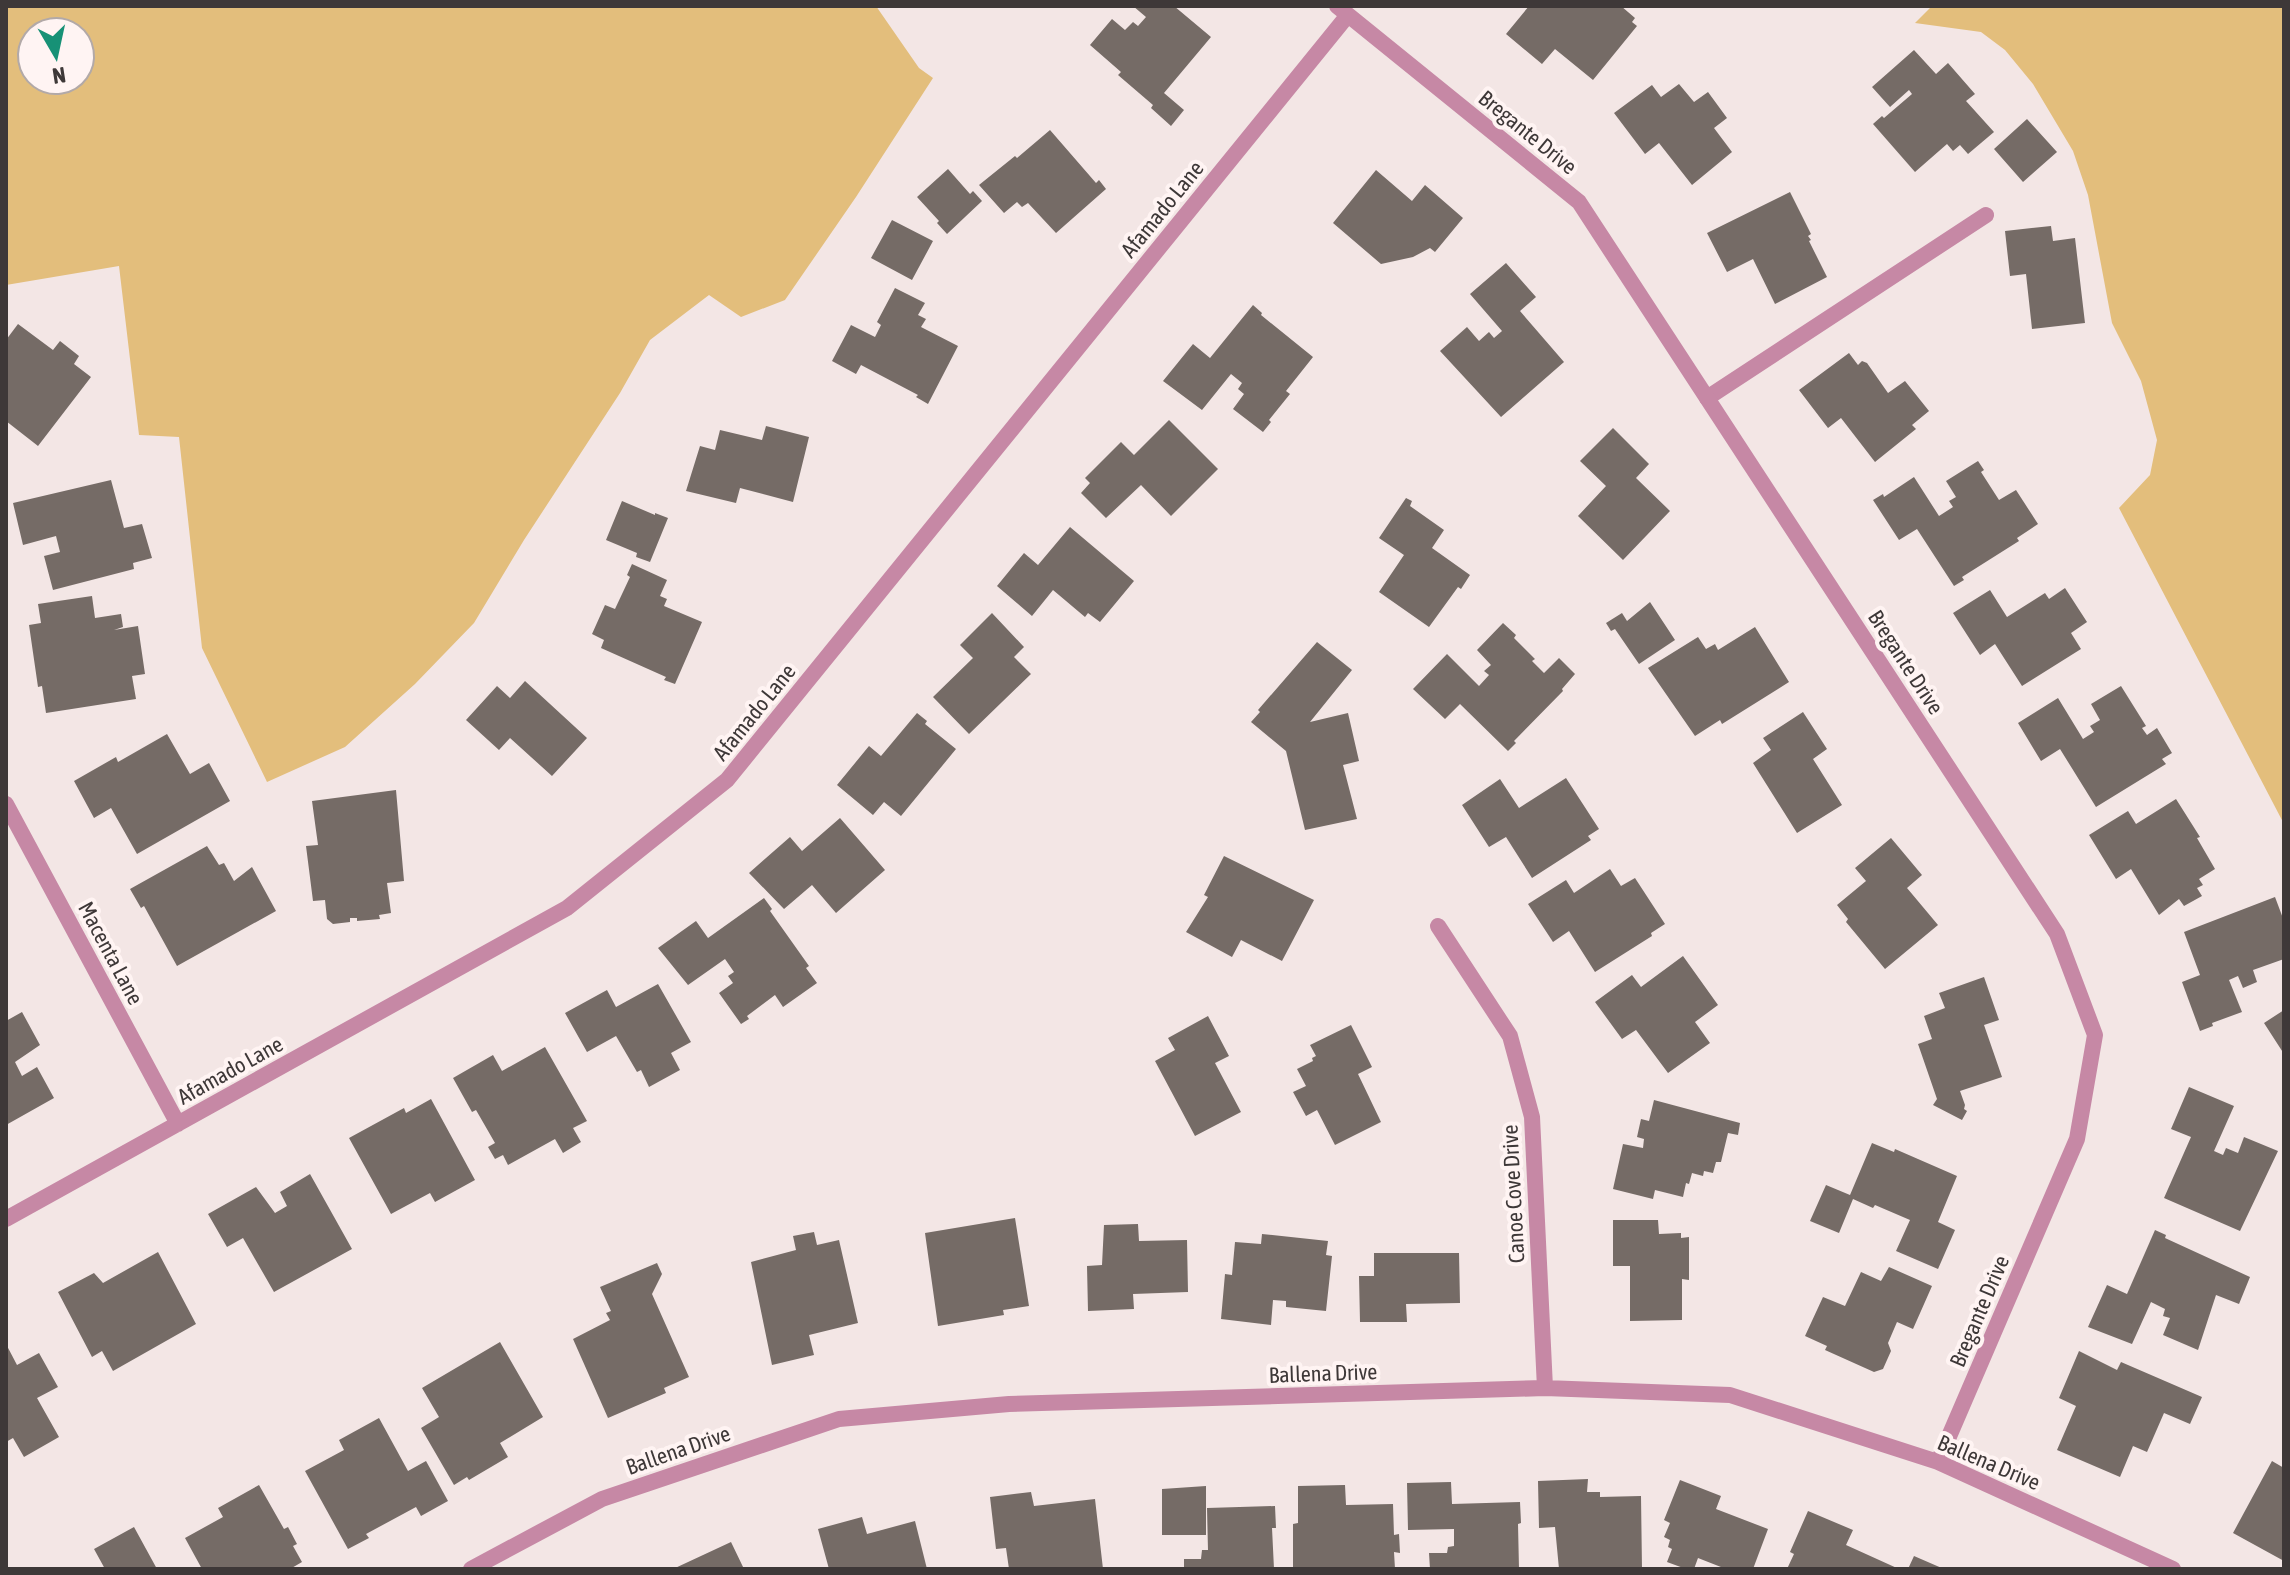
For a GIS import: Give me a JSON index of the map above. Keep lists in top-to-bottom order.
{
  "streets": {
    "street": [
      "Bregante Drive",
      "Afamado Lane",
      "Macenta Lane",
      "Canoe Cove Drive",
      "Ballena Drive"
    ]
  },
  "crossings": [
    ["Bregante Drive", "Afamado Lane"],
    ["Bregante Drive", "Ballena Drive"],
    ["Afamado Lane", "Macenta Lane"],
    ["Canoe Cove Drive", "Ballena Drive"]
  ],
  "north": "bottom"
}
